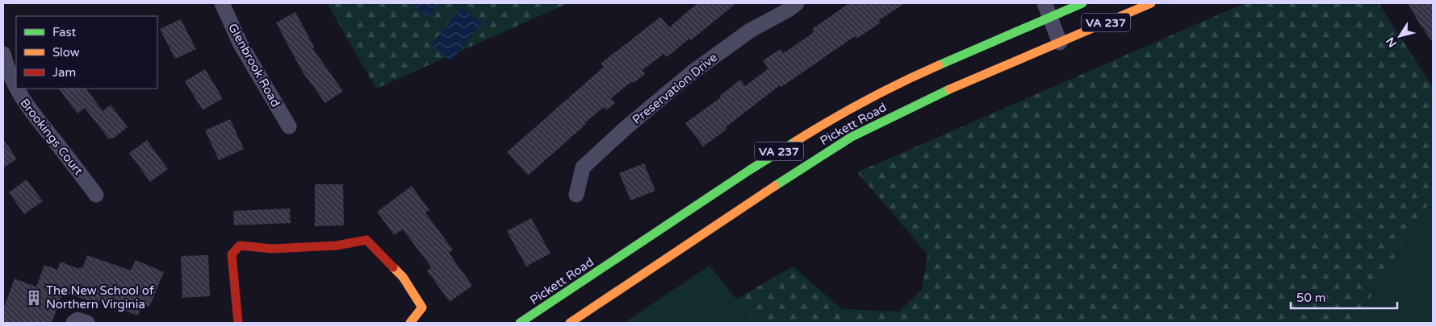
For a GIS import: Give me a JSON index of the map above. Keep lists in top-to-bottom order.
{
  "streets": {
    "main road": ["VA 237", "Pickett Road"],
    "street": ["Glenbrook Road", "Preservation Drive", "Brookings Court"]
  },
  "places": {
    "building": ["The New School of Northern Virginia"]
  },
  "legend": ["Fast", "Slow", "Jam"],
  "scale_bar": "50 m",
  "north": "bottom left"
}
